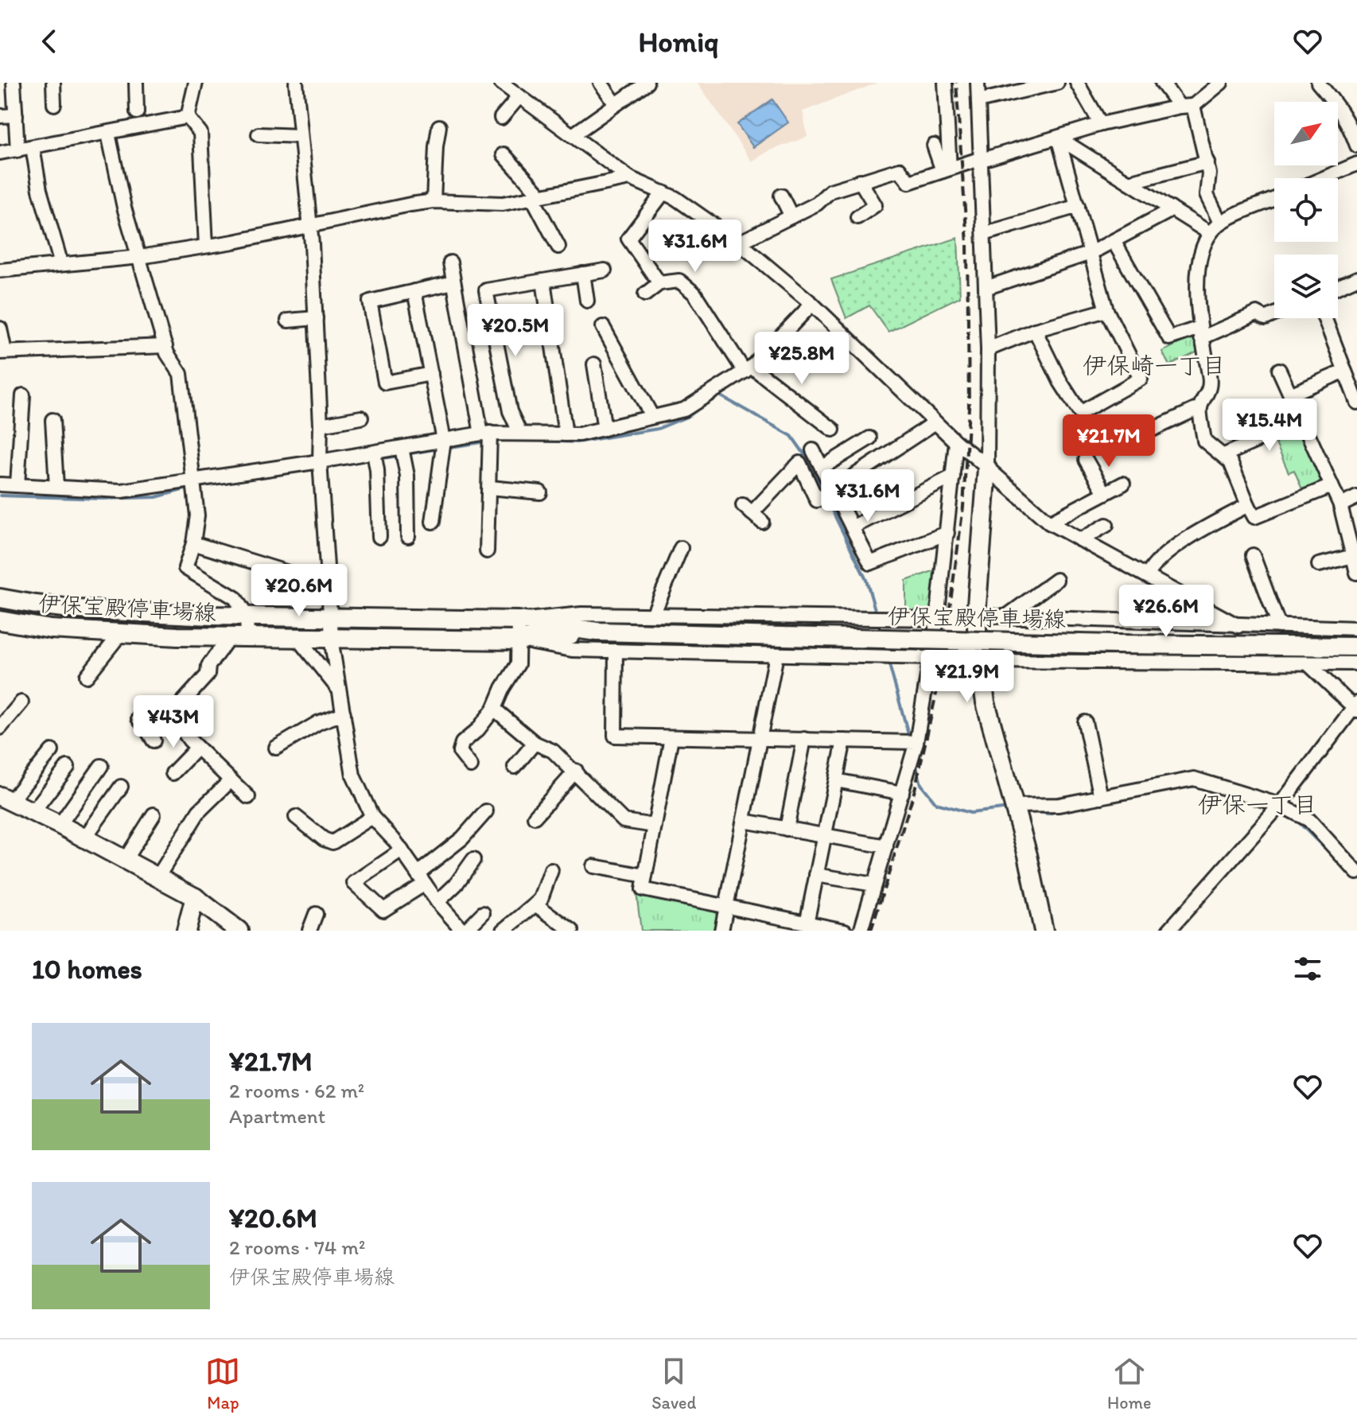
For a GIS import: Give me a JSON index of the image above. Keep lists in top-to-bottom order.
{
  "streets": {
    "main road": ["伊保宝殿停車場線"]
  },
  "districts": ["伊保崎一丁目", "伊保一丁目"],
  "north": "top right",
  "page": {
    "header": "Homiq",
    "price": [
      "¥31.6M",
      "¥20.5M",
      "¥25.8M",
      "¥15.4M",
      "¥21.7M",
      "¥31.6M",
      "¥20.6M",
      "¥26.6M",
      "¥21.9M",
      "¥43M"
    ],
    "heading": "10 homes",
    "list": [
      {
        "name": "¥21.7M",
        "note": "2 rooms · 62 m² · Apartment"
      },
      {
        "name": "¥20.6M",
        "note": "2 rooms · 74 m² · 伊保宝殿停車場線"
      }
    ],
    "tabs": ["Map", "Saved", "Home"]
  }
}
